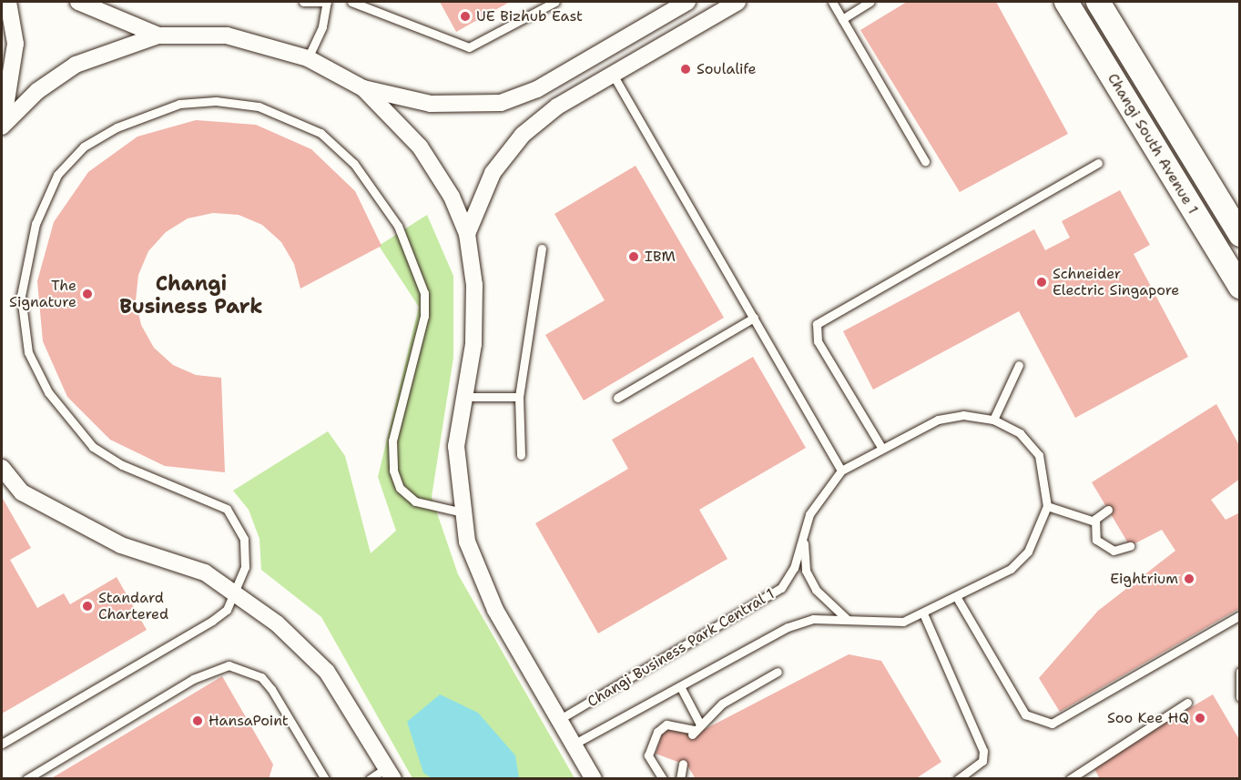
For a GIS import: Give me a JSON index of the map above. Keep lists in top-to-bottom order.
{
  "streets": {
    "street": ["Changi South Avenue 1"],
    "lane": ["Changi Business Park Central 1"]
  },
  "districts": ["Changi Business Park"],
  "places": [
    "UE Bizhub East",
    "Soulalife",
    "IBM",
    "Schneider Electric Singapore",
    "The Signature",
    "Eightrium",
    "Standard Chartered",
    "Soo Kee HQ",
    "HansaPoint"
  ]
}
